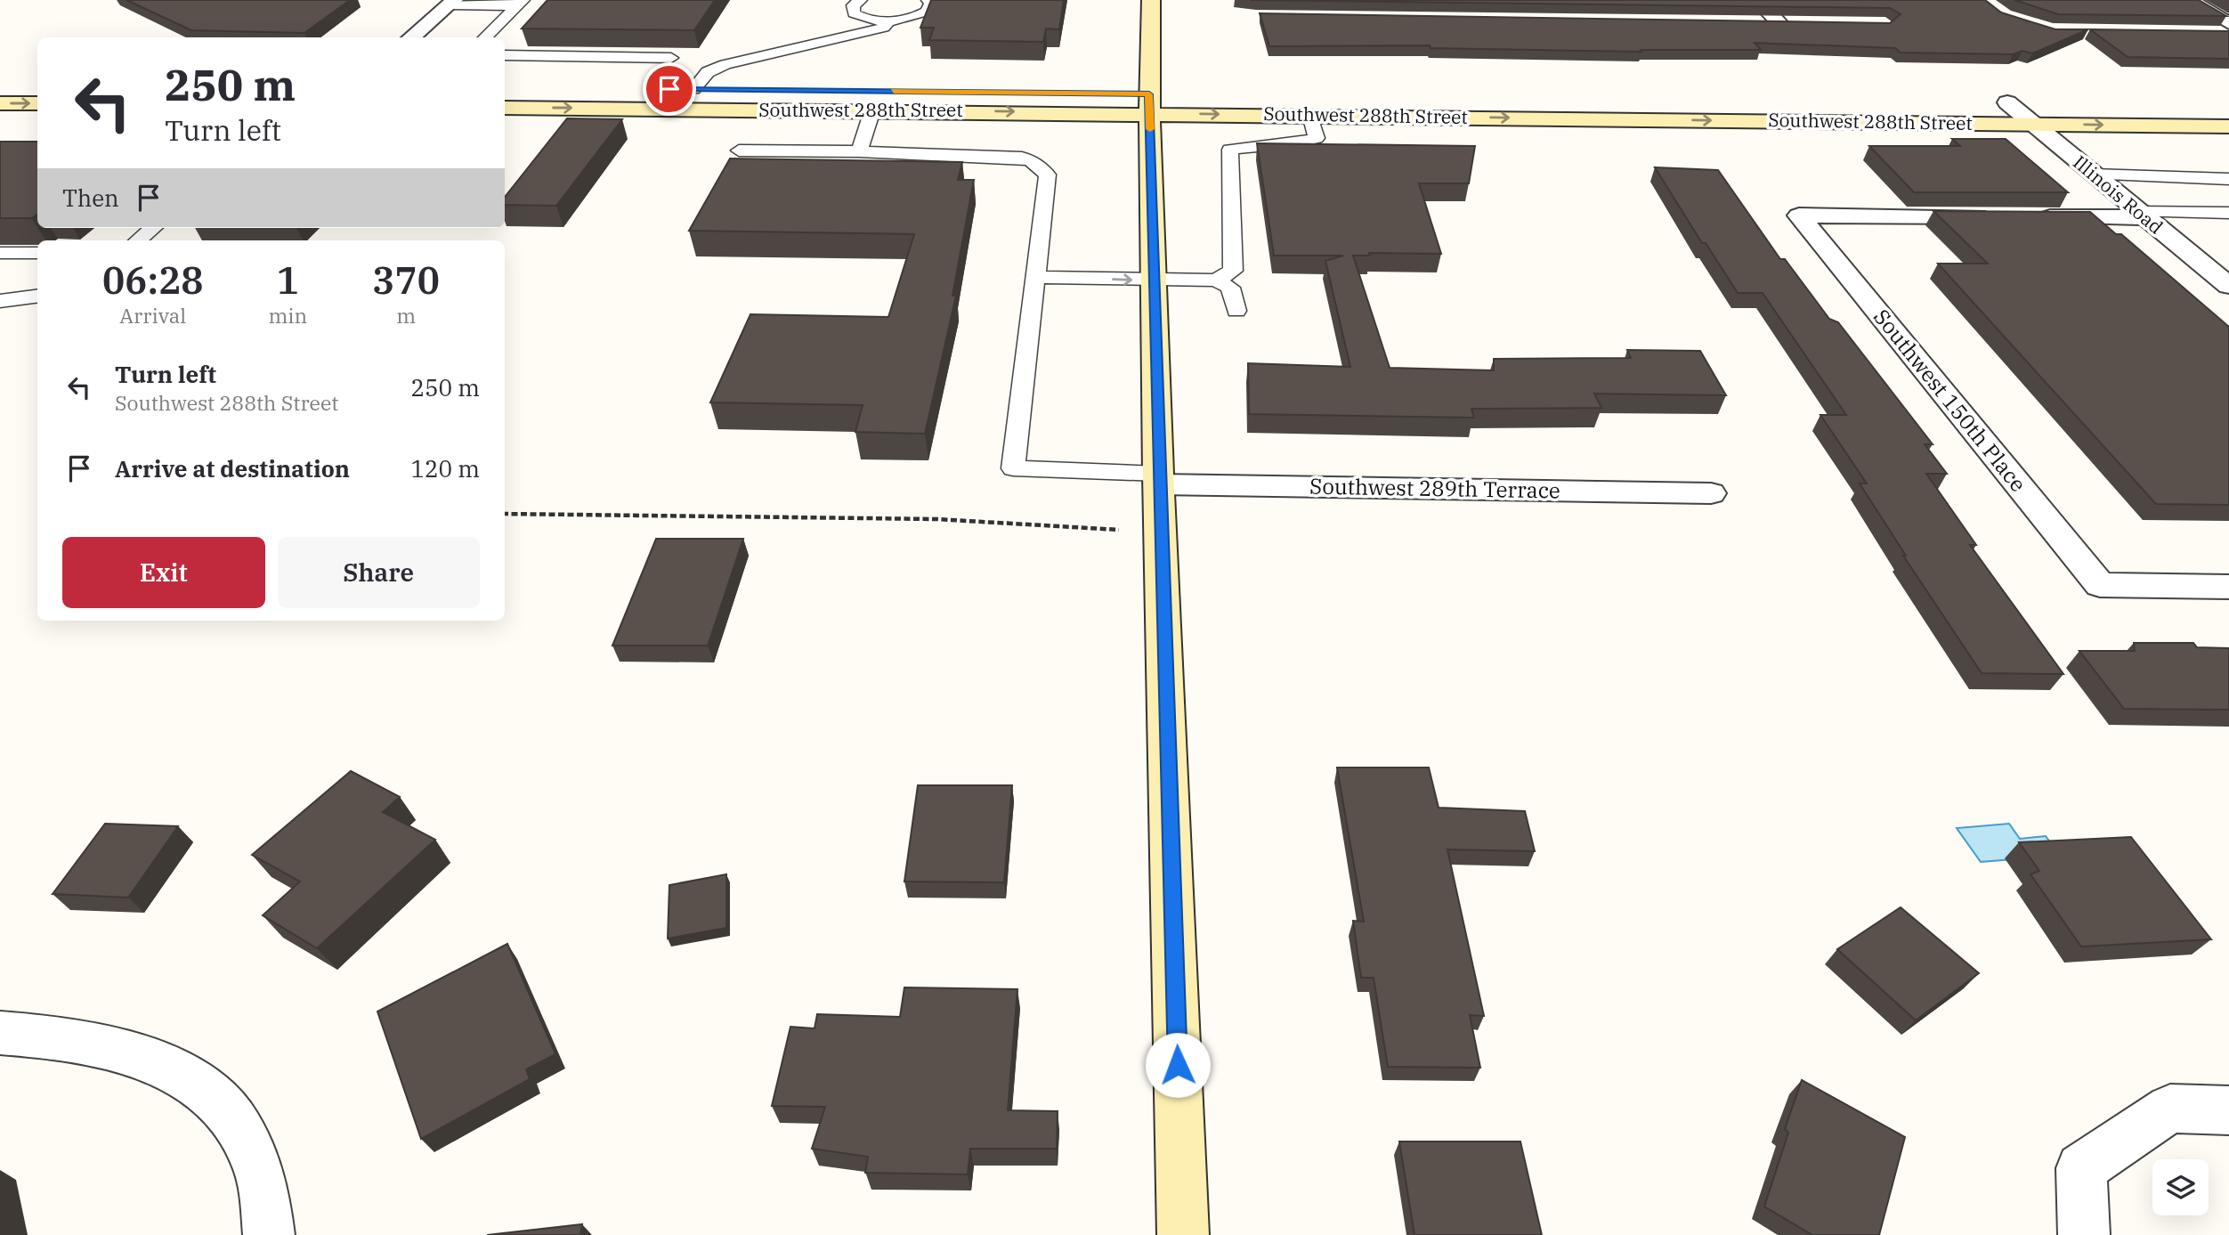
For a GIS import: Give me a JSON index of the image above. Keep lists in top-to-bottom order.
{
  "streets": {
    "main road": ["Southwest 288th Street"],
    "street": ["Illinois Road", "Southwest 150th Place", "Southwest 289th Terrace"]
  },
  "crossings": [
    ["Southwest 288th Street", "Illinois Road"]
  ],
  "one_way": ["Southwest 288th Street"],
  "page": {
    "turn": ["250 m", "Turn left"],
    "then": "Then",
    "eta": [
      "06:28",
      "Arrival",
      "1",
      "min",
      "370",
      "m"
    ],
    "list": [
      {
        "name": "Turn left",
        "note": "Southwest 288th Street",
        "value": "250 m"
      },
      {
        "name": "Arrive at destination",
        "value": "120 m"
      }
    ],
    "buttons": ["Exit", "Share"]
  }
}
